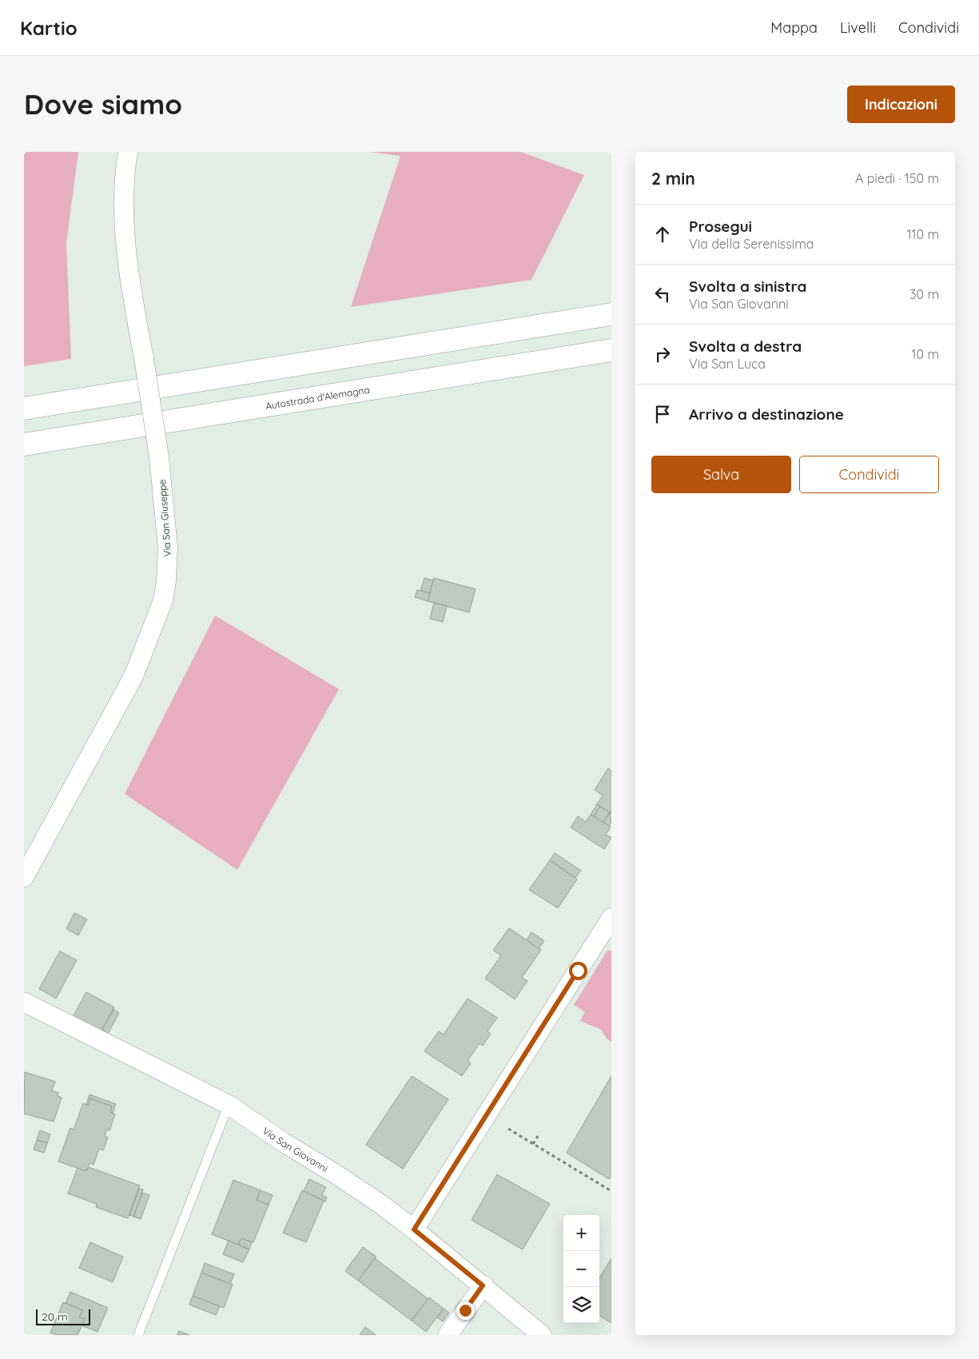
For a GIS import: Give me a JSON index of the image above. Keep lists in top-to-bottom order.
{
  "streets": {
    "highway": ["Autostrada d'Alemagna"],
    "street": ["Via San Giuseppe", "Via San Giovanni"]
  },
  "scale_bar": "20 m",
  "page": {
    "header": "Kartio",
    "nav": ["Mappa", "Livelli", "Condividi"],
    "buttons": [
      "Indicazioni",
      ["Salva", "Condividi"]
    ],
    "title": "Dove siamo",
    "heading": ["2 min", "A piedi · 150 m"],
    "list": [
      ["Prosegui", "Via della Serenissima", "110 m"],
      ["Svolta a sinistra", "Via San Giovanni", "30 m"],
      ["Svolta a destra", "Via San Luca", "10 m"],
      "Arrivo a destinazione"
    ],
    "map_buttons": ["+", "−"],
    "scale": "20 m"
  }
}
